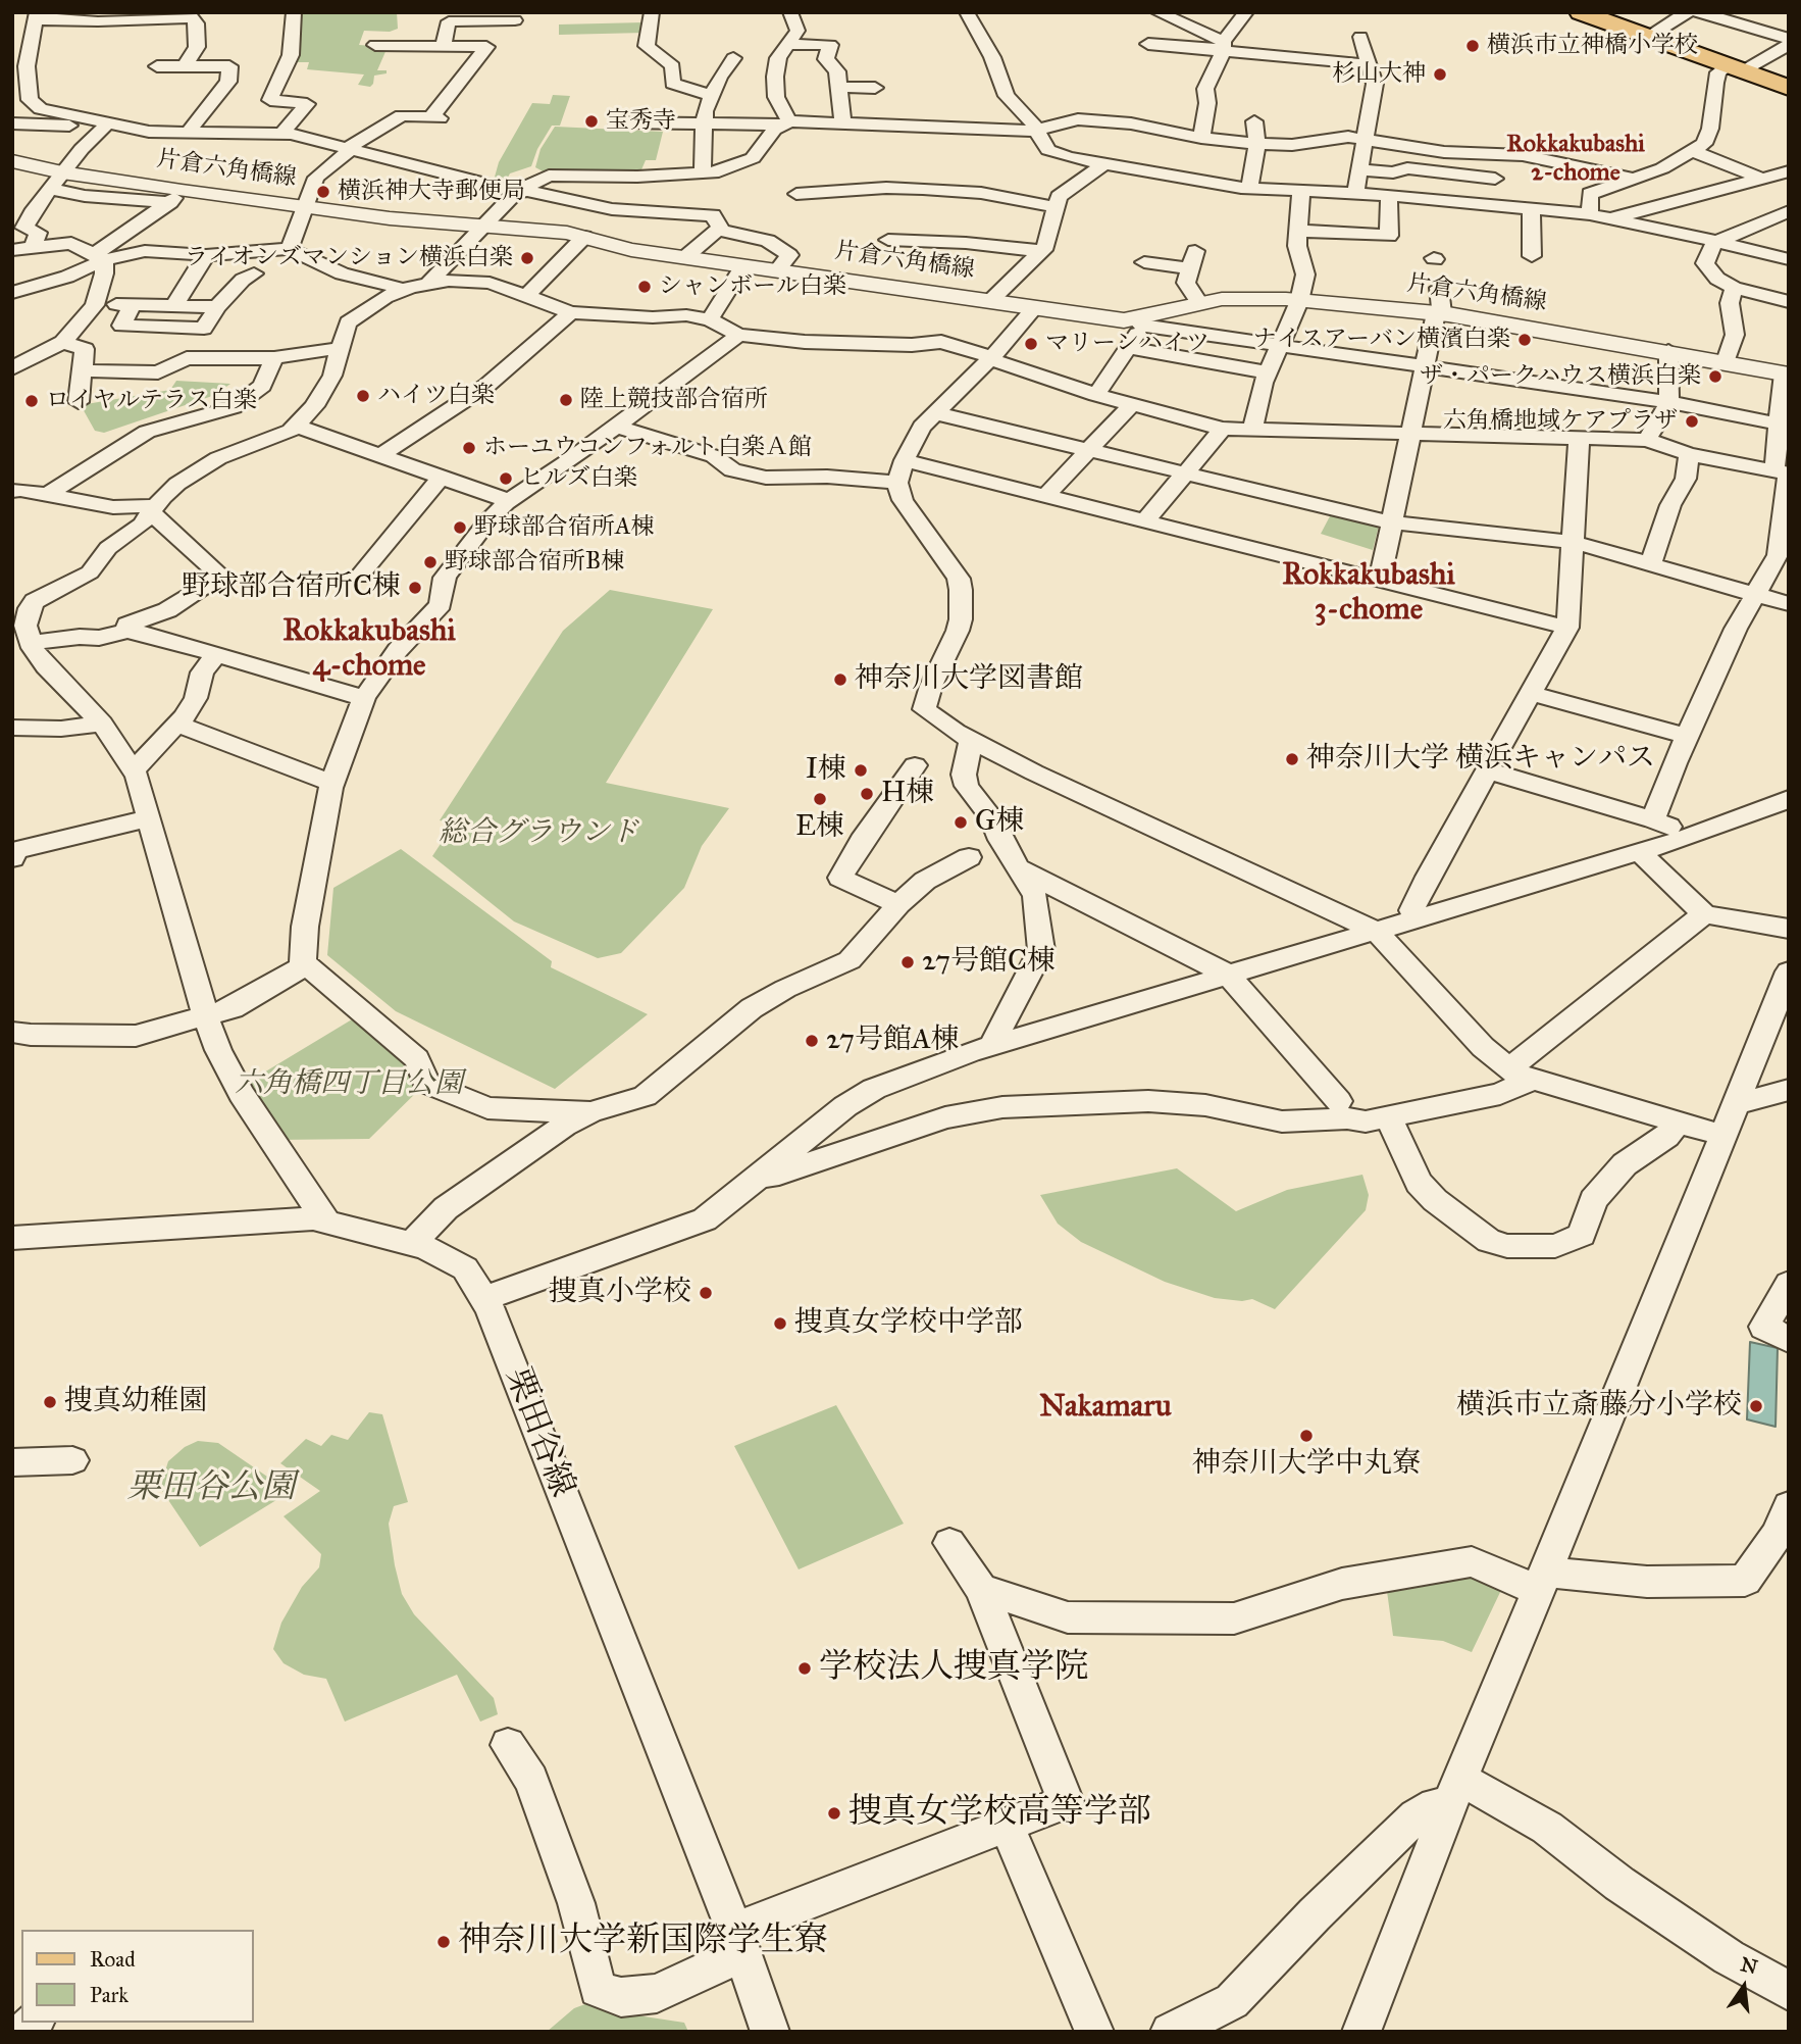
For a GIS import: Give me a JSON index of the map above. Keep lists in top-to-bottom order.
{
  "streets": {
    "street": ["片倉六角橋線", "栗田谷線"]
  },
  "districts": [
    "Rokkakubashi 2-chome",
    "Rokkakubashi 3-chome",
    "Rokkakubashi 4-chome",
    "Nakamaru"
  ],
  "parks": ["総合グラウンド", "六角橋四丁目公園", "栗田谷公園"],
  "places": [
    "横浜市立神橋小学校",
    "杉山大神",
    "宝秀寺",
    "横浜神大寺郵便局",
    "ライオンズマンション横浜白楽",
    "シャンボール白楽",
    "ナイスアーバン横濱白楽",
    "マリーンハイツ",
    "ザ・パークハウス横浜白楽",
    "ハイツ白楽",
    "陸上競技部合宿所",
    "ロイヤルテラス白楽",
    "六角橋地域ケアプラザ",
    "ホーユウコンフォルト白楽Ａ館",
    "ヒルズ白楽",
    "野球部合宿所A棟",
    "野球部合宿所B棟",
    "野球部合宿所C棟",
    "神奈川大学図書館",
    "神奈川大学 横浜キャンパス",
    "I棟",
    "H棟",
    "E棟",
    "G棟",
    "27号館C棟",
    "27号館A棟",
    "捜真小学校",
    "捜真女学校中学部",
    "捜真幼稚園",
    "横浜市立斎藤分小学校",
    "神奈川大学中丸寮",
    "学校法人捜真学院",
    "捜真女学校高等学部",
    "神奈川大学新国際学生寮"
  ],
  "legend": ["Road", "Park"],
  "north": "top"
}
